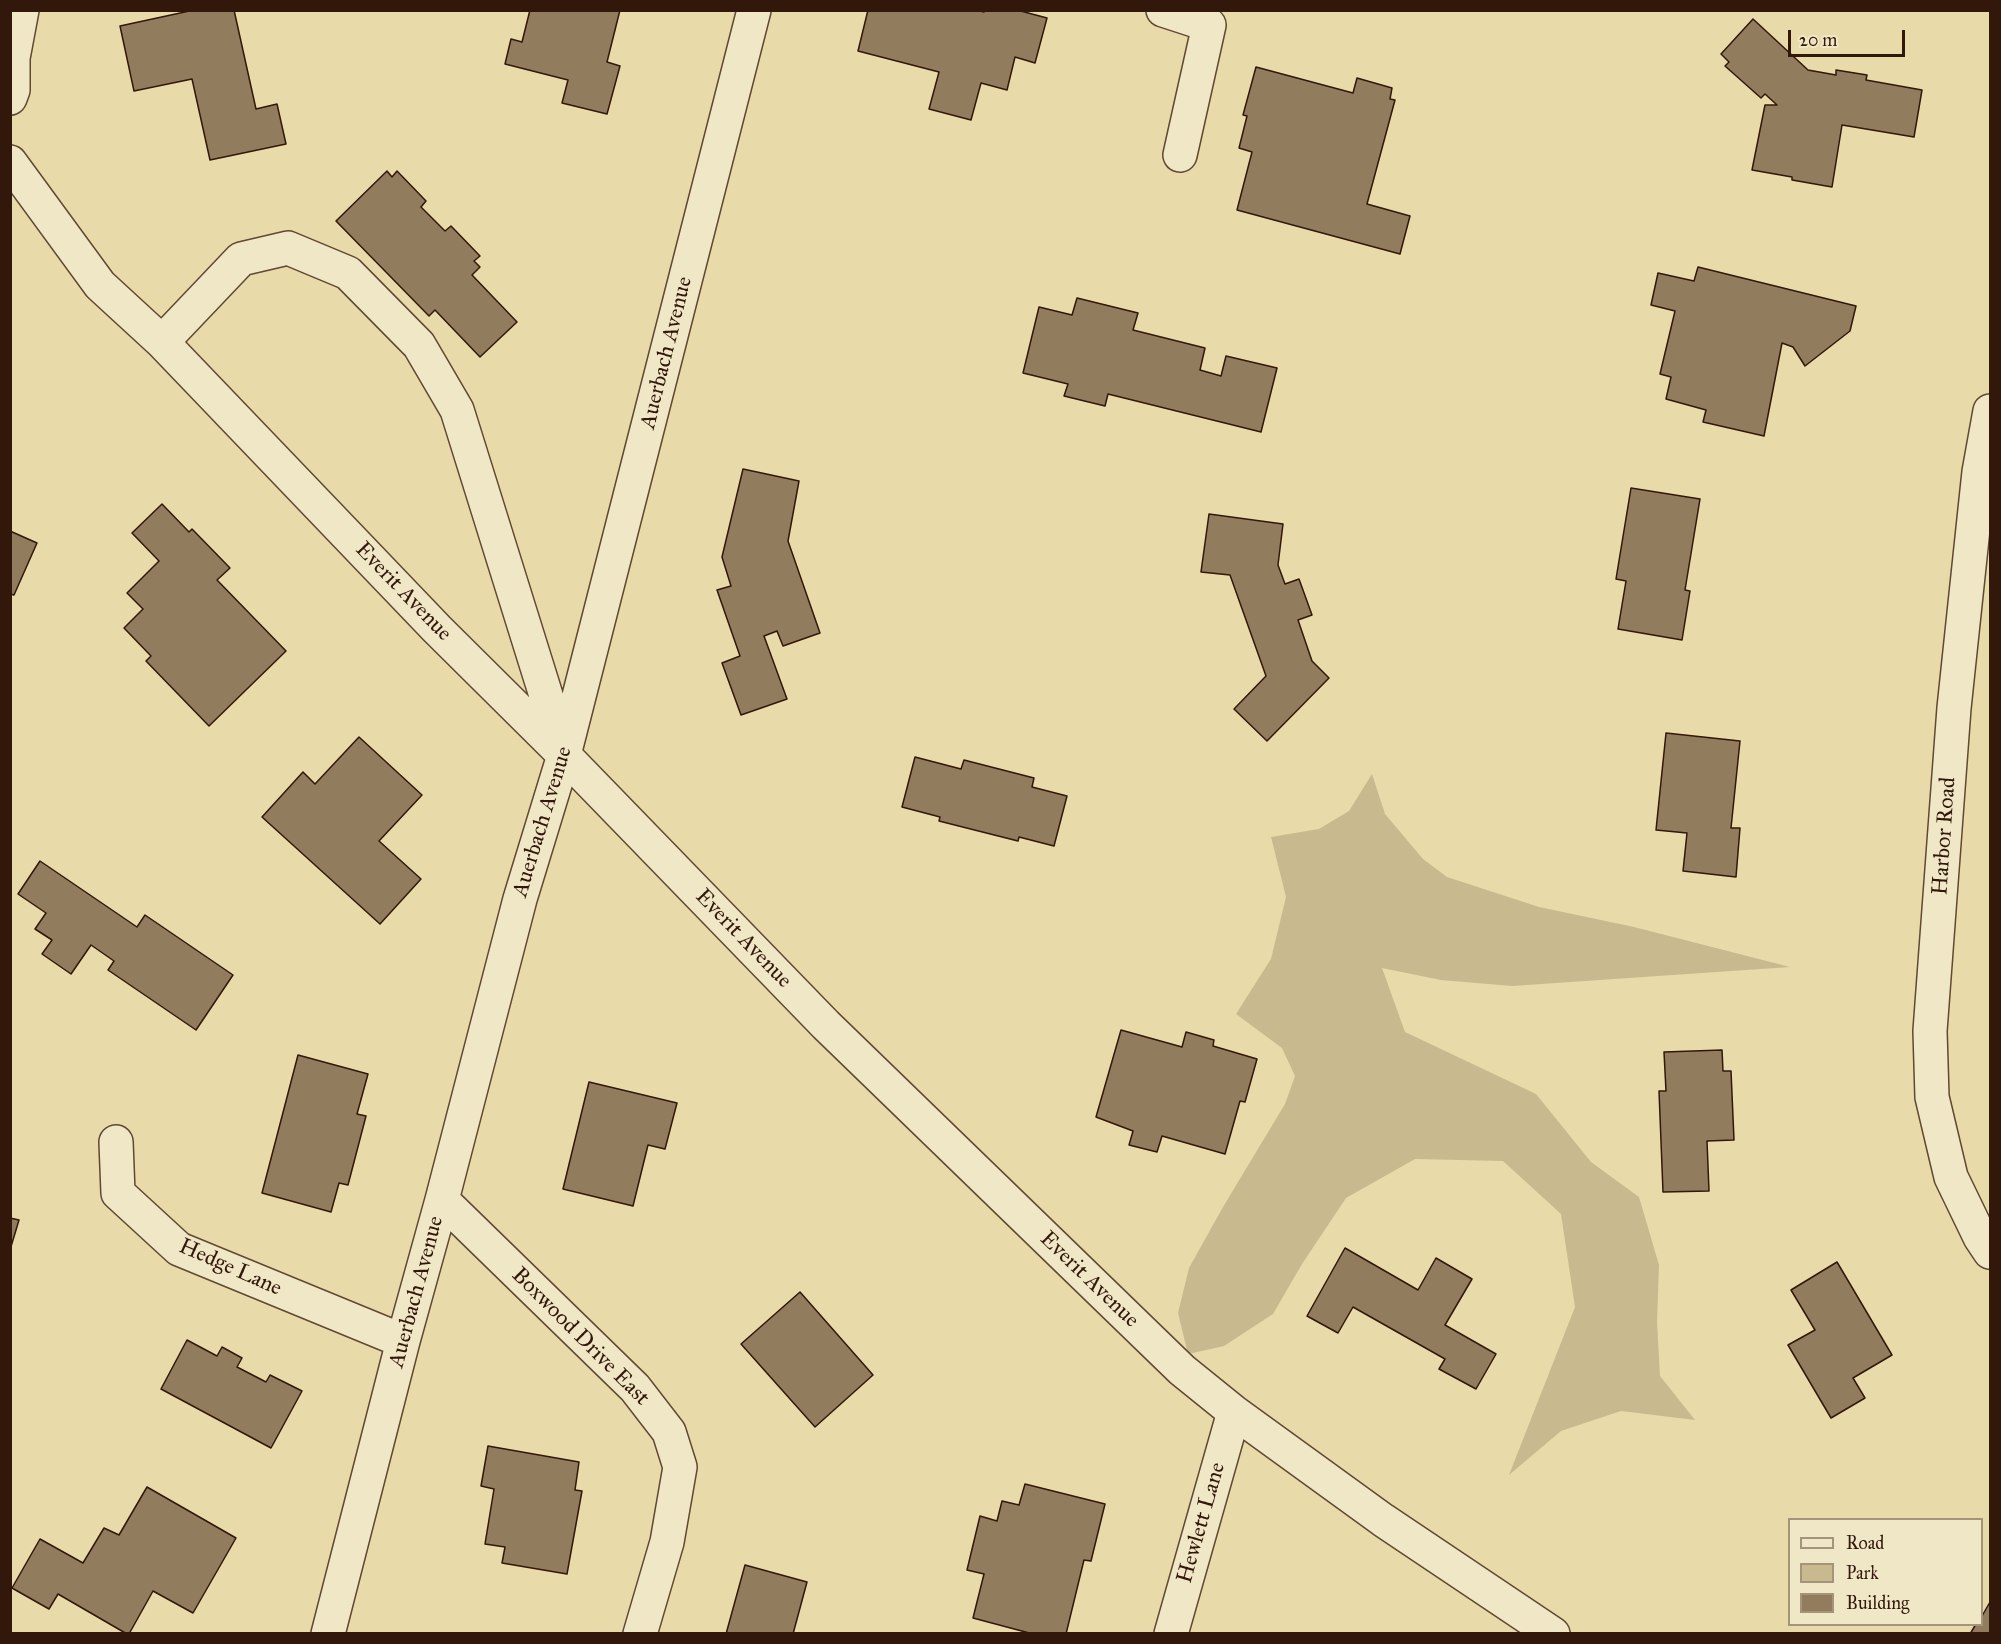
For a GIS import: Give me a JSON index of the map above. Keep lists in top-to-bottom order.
{
  "streets": {
    "street": [
      "Auerbach Avenue",
      "Everit Avenue",
      "Harbor Road",
      "Hedge Lane",
      "Boxwood Drive East",
      "Hewlett Lane"
    ]
  },
  "crossings": [
    ["Auerbach Avenue", "Everit Avenue"],
    ["Auerbach Avenue", "Hedge Lane"],
    ["Auerbach Avenue", "Boxwood Drive East"],
    ["Everit Avenue", "Hewlett Lane"]
  ],
  "legend": ["Road", "Park", "Building"],
  "scale_bar": "20 m"
}
